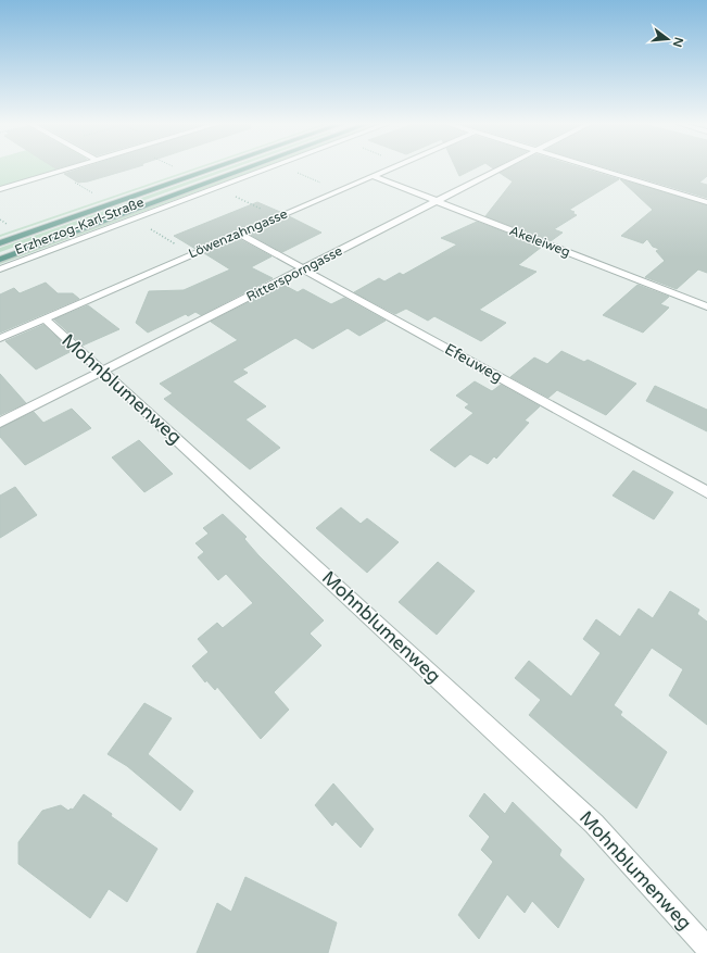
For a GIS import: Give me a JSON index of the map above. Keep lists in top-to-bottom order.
{
  "streets": {
    "main road": ["Erzherzog-Karl-Straße"],
    "street": [
      "Löwenzahngasse",
      "Akeleiweg",
      "Rittersporngasse",
      "Efeuweg",
      "Mohnblumenweg"
    ]
  },
  "crossings": [
    ["Löwenzahngasse", "Akeleiweg"],
    ["Löwenzahngasse", "Efeuweg"],
    ["Löwenzahngasse", "Mohnblumenweg"],
    ["Akeleiweg", "Rittersporngasse"],
    ["Rittersporngasse", "Efeuweg"],
    ["Rittersporngasse", "Mohnblumenweg"]
  ],
  "north": "right"
}
